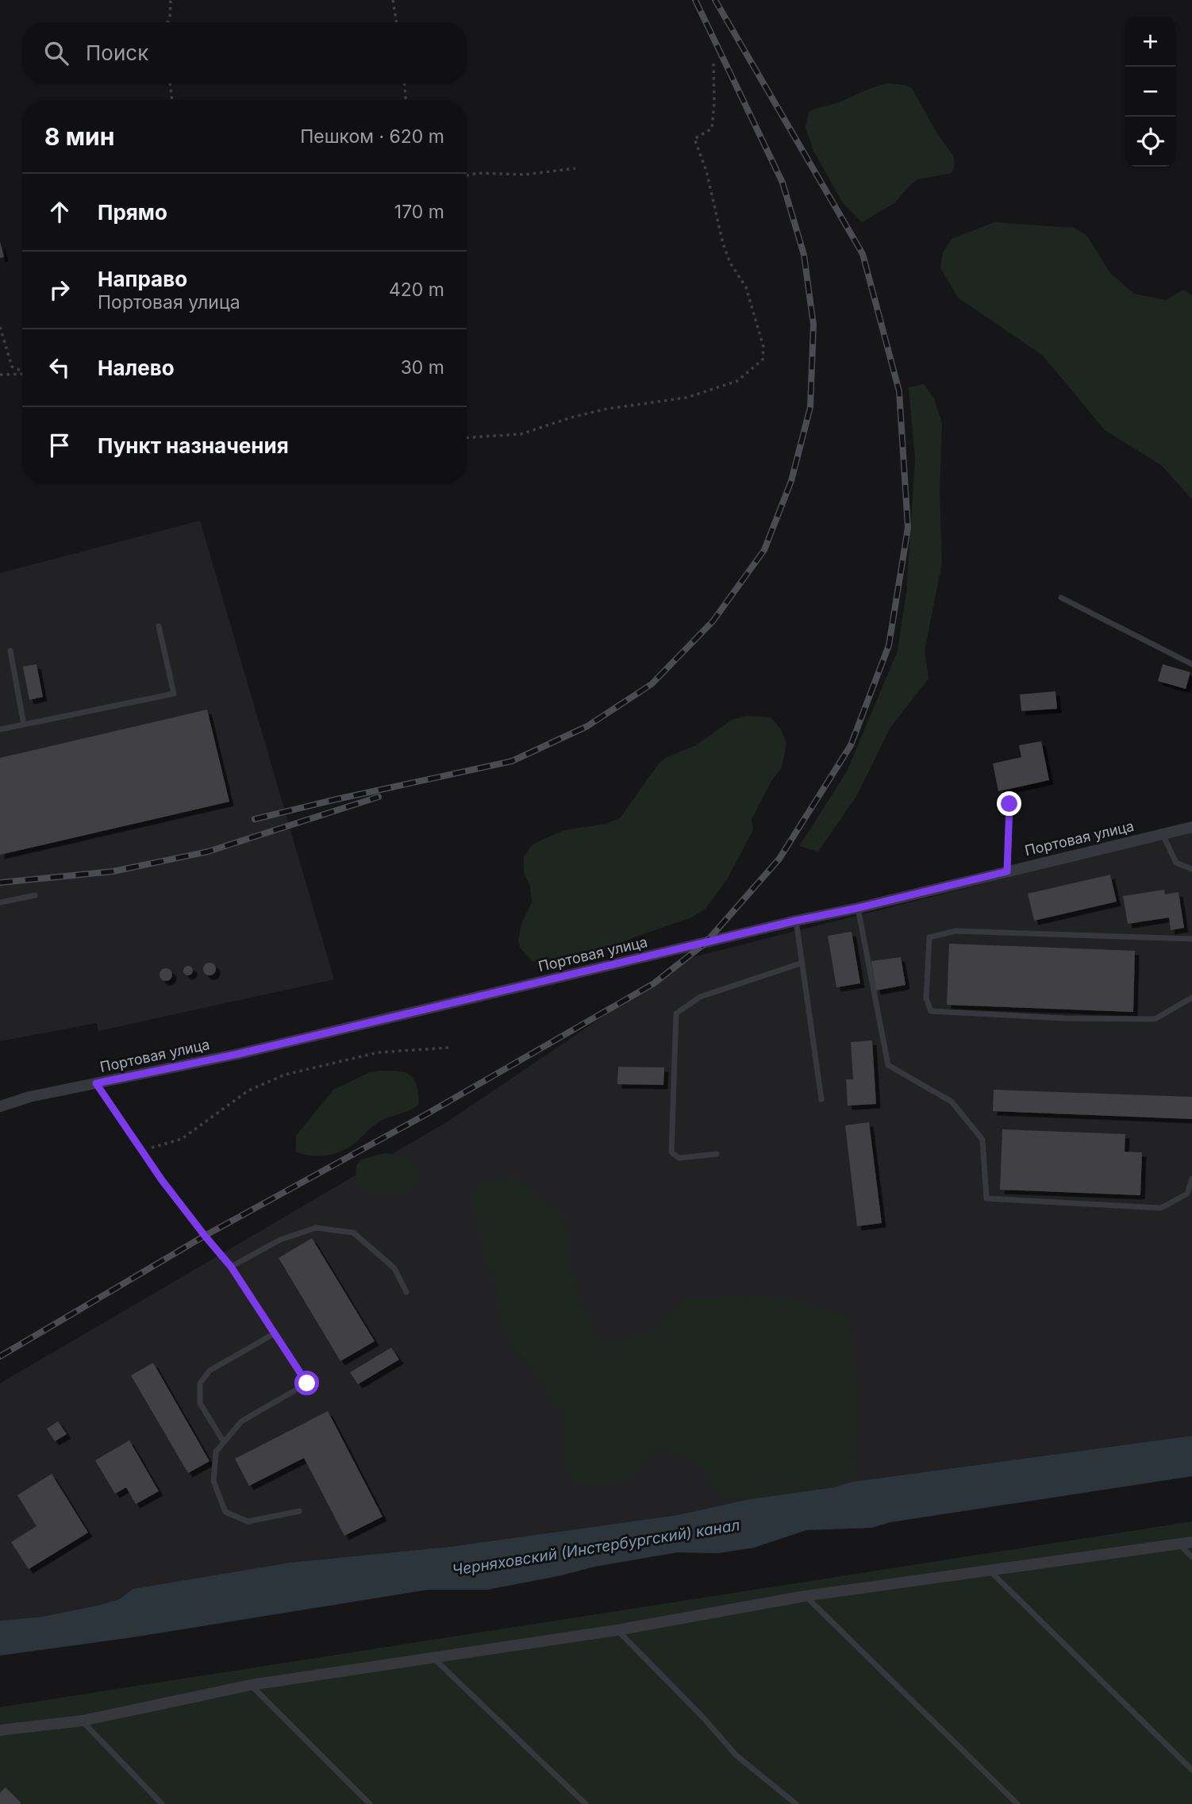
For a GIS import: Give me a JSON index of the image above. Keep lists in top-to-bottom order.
{
  "streets": {
    "street": ["Портовая улица"]
  },
  "water": ["Черняховский (Инстербургский) канал"],
  "page": {
    "map_buttons": ["+", "−"],
    "search": "Поиск",
    "heading": ["8 мин", "Пешком · 620 m"],
    "list": [
      ["Прямо", "170 m"],
      ["Направо", "Портовая улица", "420 m"],
      ["Налево", "30 m"],
      "Пункт назначения"
    ]
  }
}
